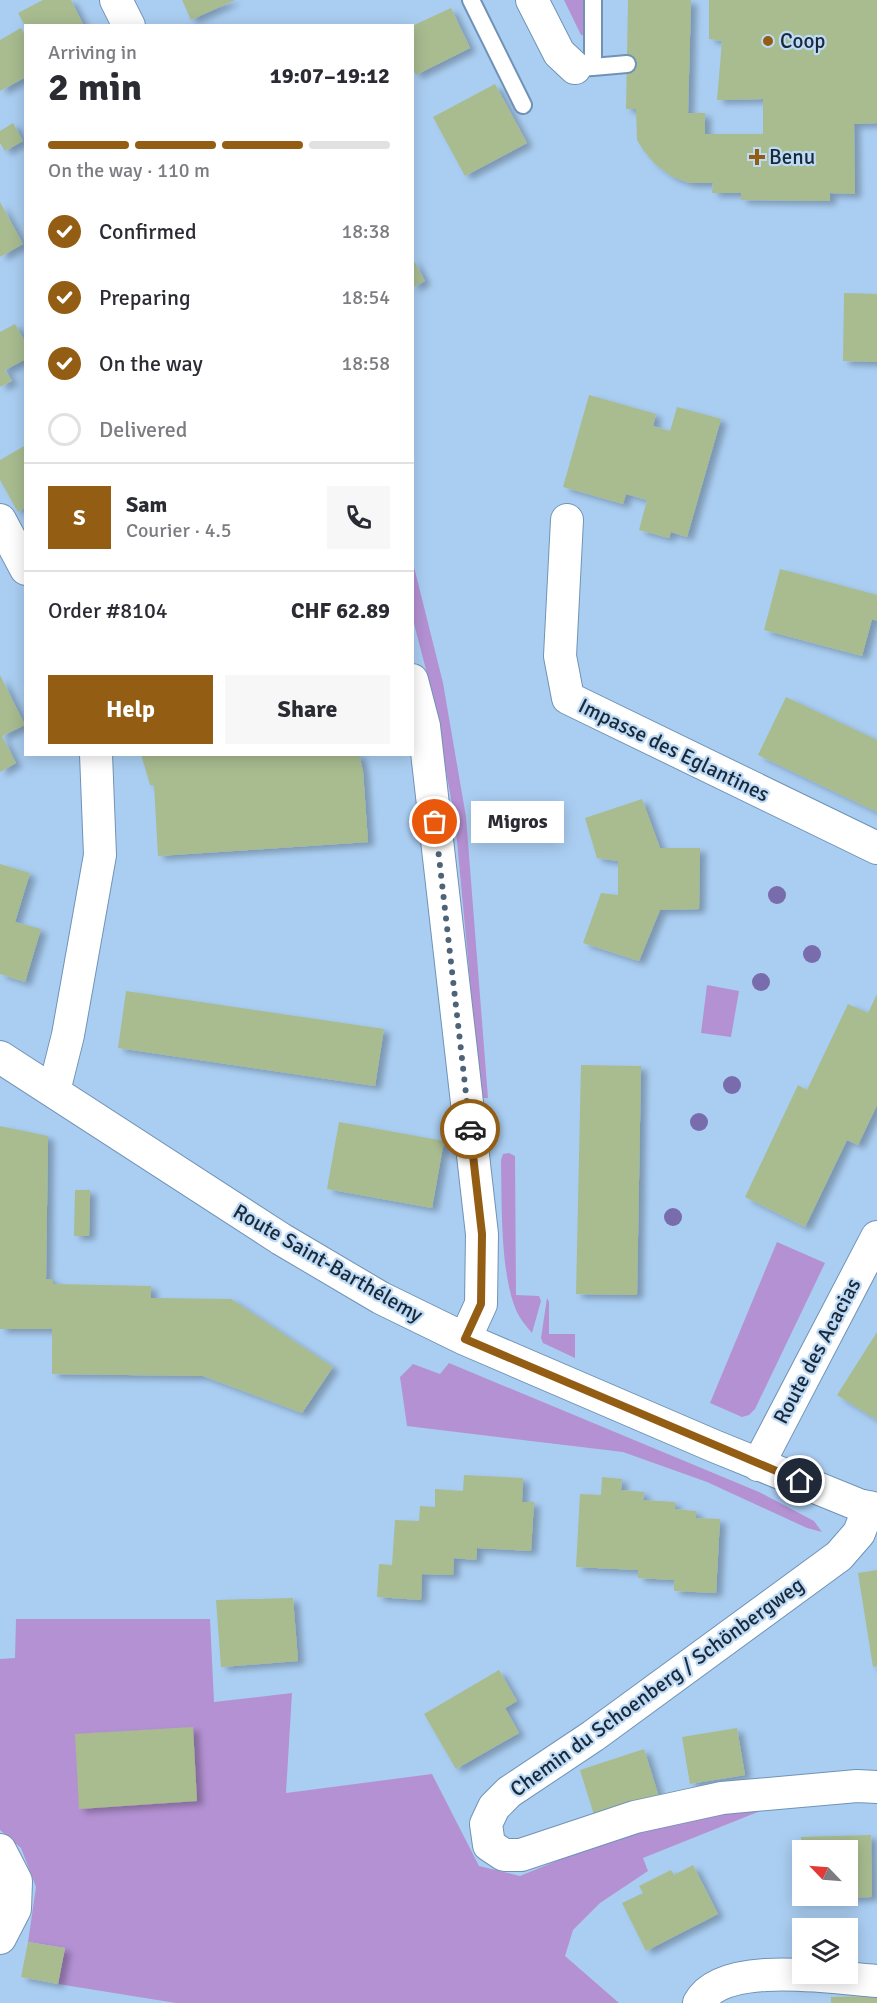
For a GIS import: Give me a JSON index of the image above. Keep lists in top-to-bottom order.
{
  "streets": {
    "street": [
      "Impasse des Eglantines",
      "Route Saint-Barthélemy",
      "Route des Acacias",
      "Chemin du Schoenberg / Schönbergweg"
    ]
  },
  "crossings": [
    ["Route Saint-Barthélemy", "Route des Acacias"],
    ["Route Saint-Barthélemy", "Chemin du Schoenberg / Schönbergweg"]
  ],
  "places": {
    "other": ["Coop", "Migros"],
    "health": ["Benu"]
  },
  "north": "top left",
  "page": {
    "heading": ["2 min", "Arriving in", "19:07–19:12"],
    "panel": [
      "Sam",
      "Courier · 4.5",
      "Order #8104",
      "CHF 62.89"
    ],
    "bar": "On the way · 110 m",
    "list": [
      ["Confirmed", "18:38"],
      ["Preparing", "18:54"],
      ["On the way", "18:58"],
      "Delivered"
    ],
    "round": "S",
    "buttons": ["Help", "Share"],
    "bubble": "Migros"
  }
}
